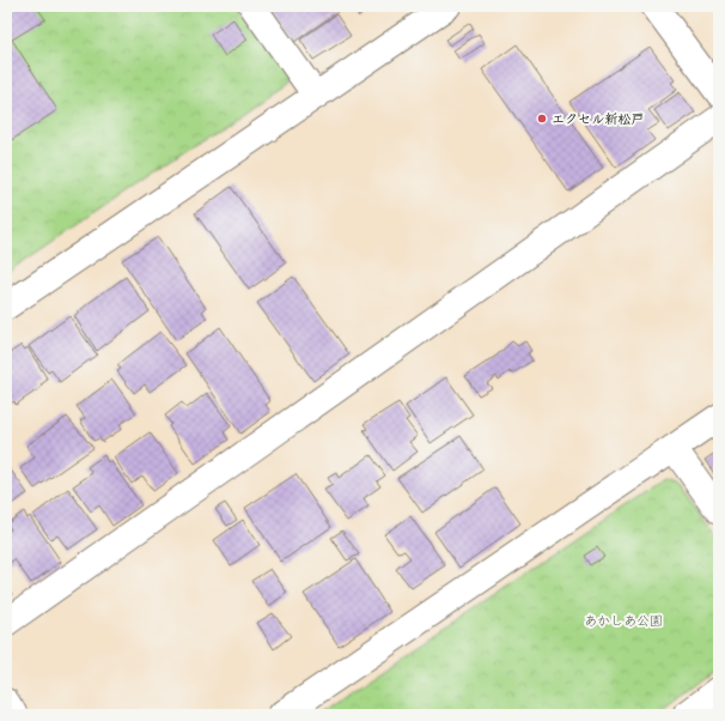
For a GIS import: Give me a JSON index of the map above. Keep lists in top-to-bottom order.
{
  "parks": ["あかしあ公園"],
  "places": ["エクセル新松戸"]
}
